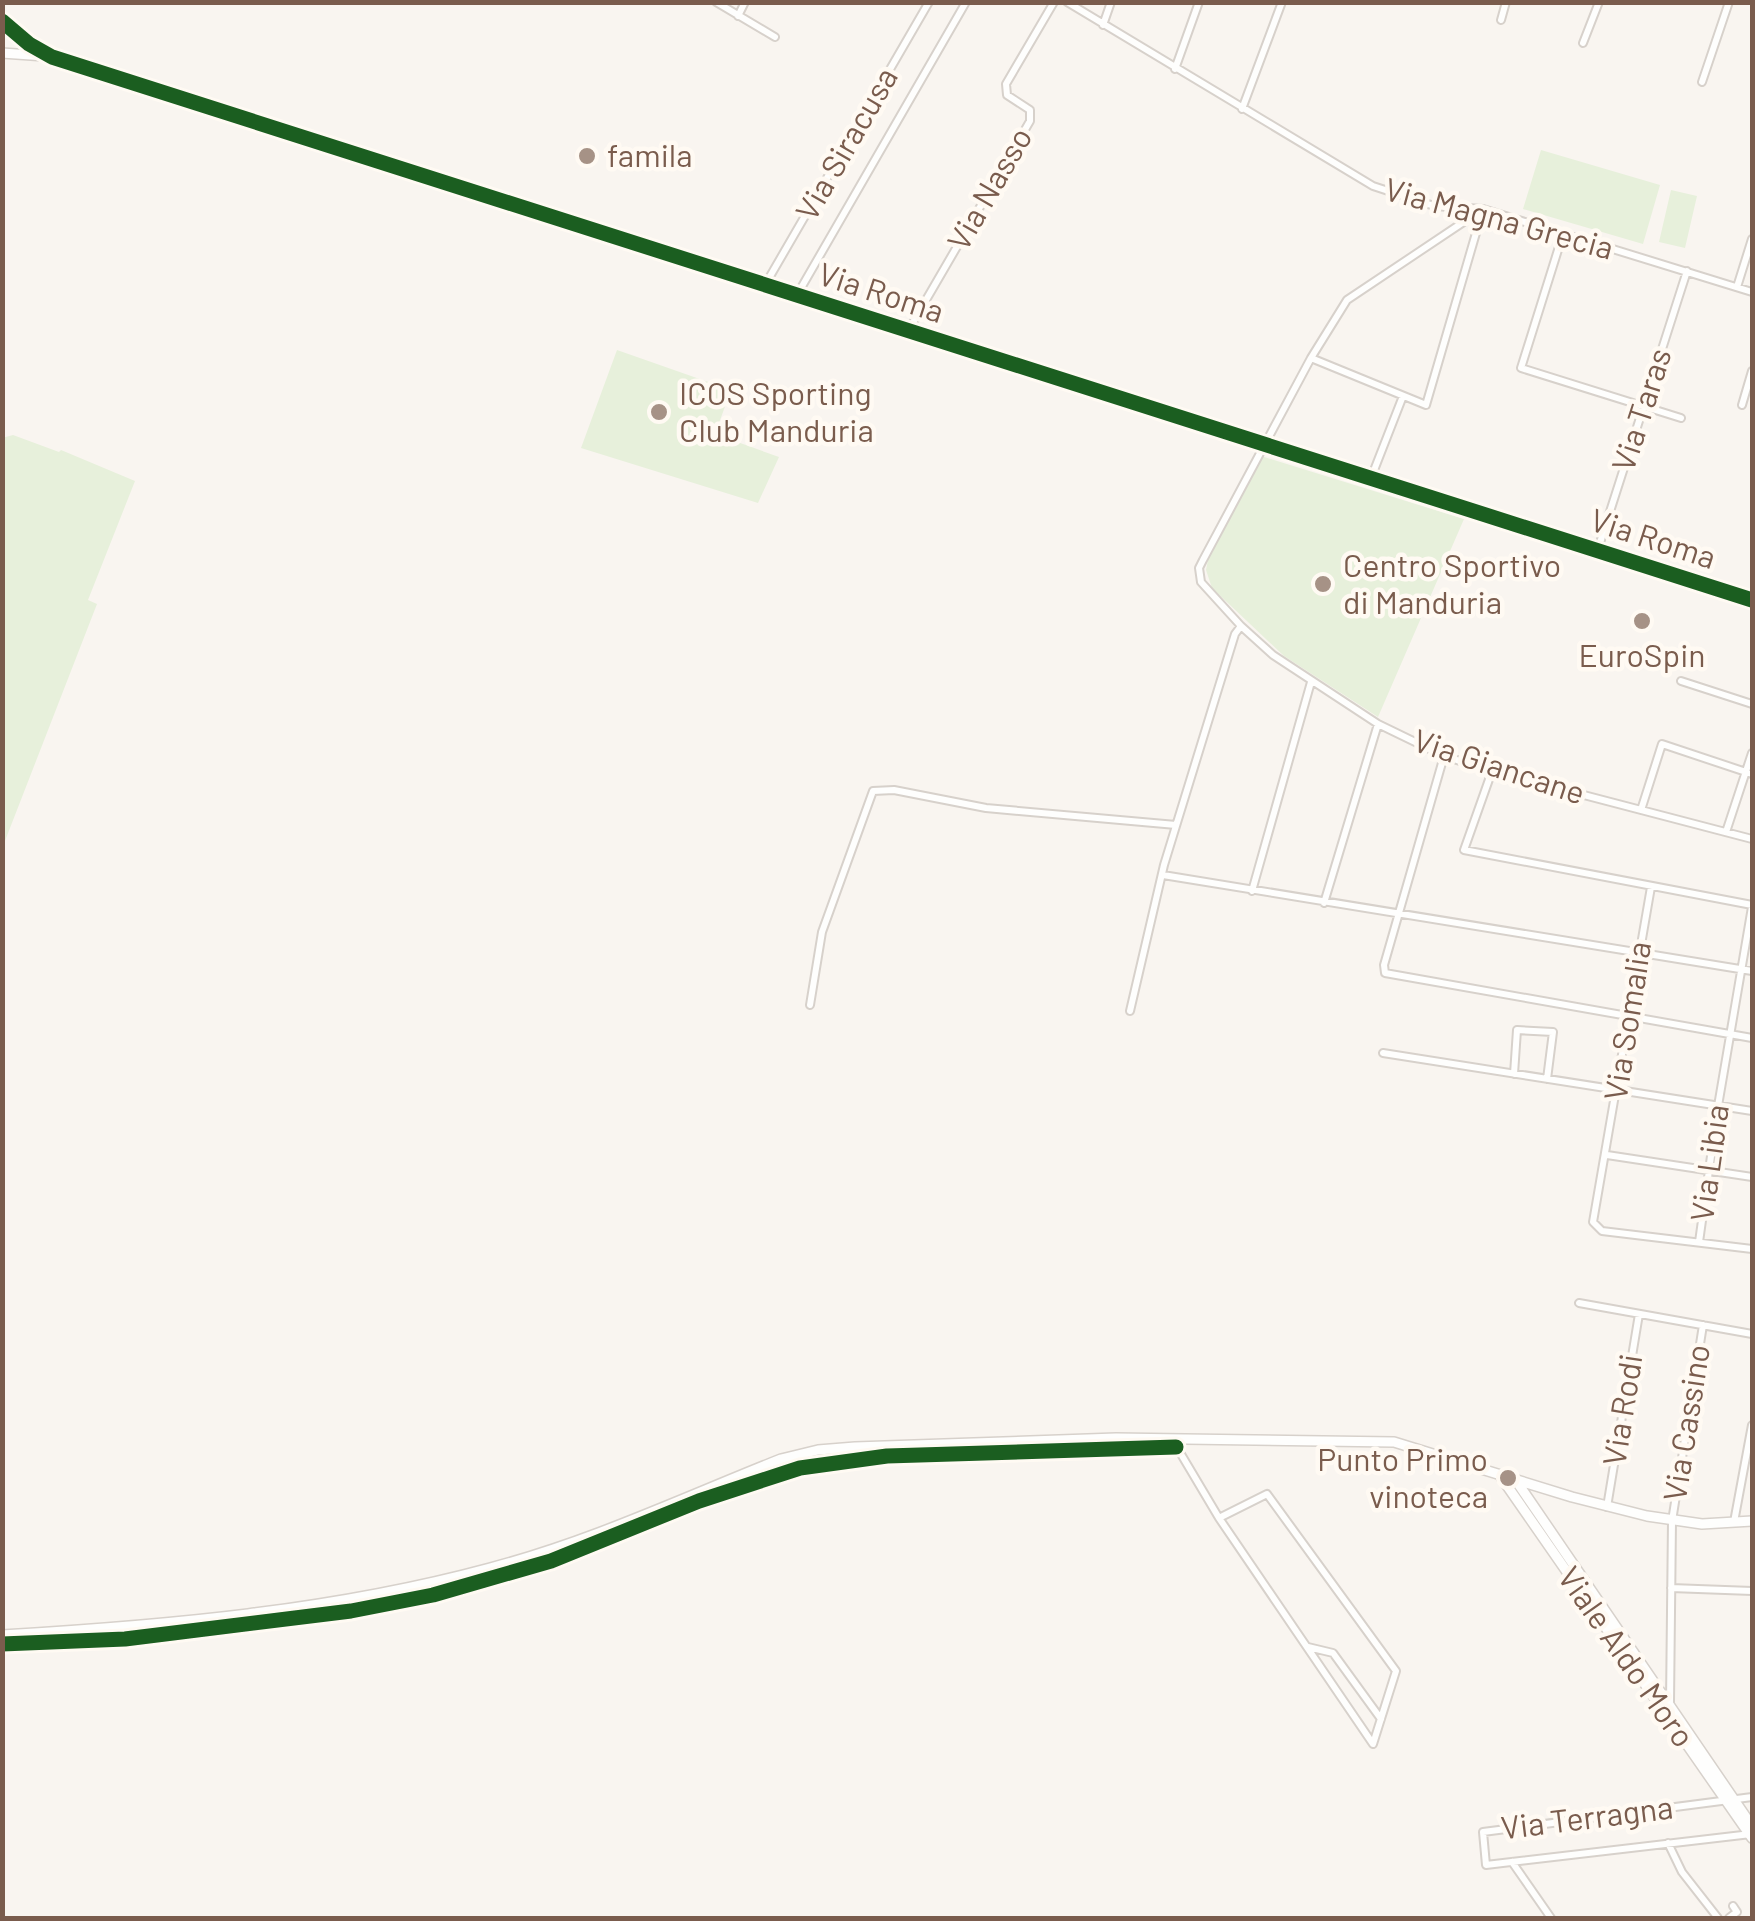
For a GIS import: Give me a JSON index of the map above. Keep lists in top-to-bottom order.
{
  "streets": {
    "street": [
      "Via Siracusa",
      "Via Nasso",
      "Via Magna Grecia",
      "Via Roma",
      "Via Taras",
      "Via Giancane",
      "Via Somalia",
      "Via Libia",
      "Via Rodi",
      "Via Cassino",
      "Viale Aldo Moro",
      "Via Terragna"
    ]
  },
  "crossings": [
    ["Via Siracusa", "Via Roma"],
    ["Via Nasso", "Via Roma"],
    ["Via Magna Grecia", "Via Taras"],
    ["Via Magna Grecia", "Via Giancane"],
    ["Via Roma", "Via Taras"],
    ["Via Roma", "Via Giancane"],
    ["Via Somalia", "Via Libia"],
    ["Via Cassino", "Viale Aldo Moro"],
    ["Viale Aldo Moro", "Via Terragna"]
  ],
  "places": [
    "famila",
    "ICOS Sporting Club Manduria",
    "Centro Sportivo di Manduria",
    "EuroSpin",
    "Punto Primo vinoteca"
  ]
}
